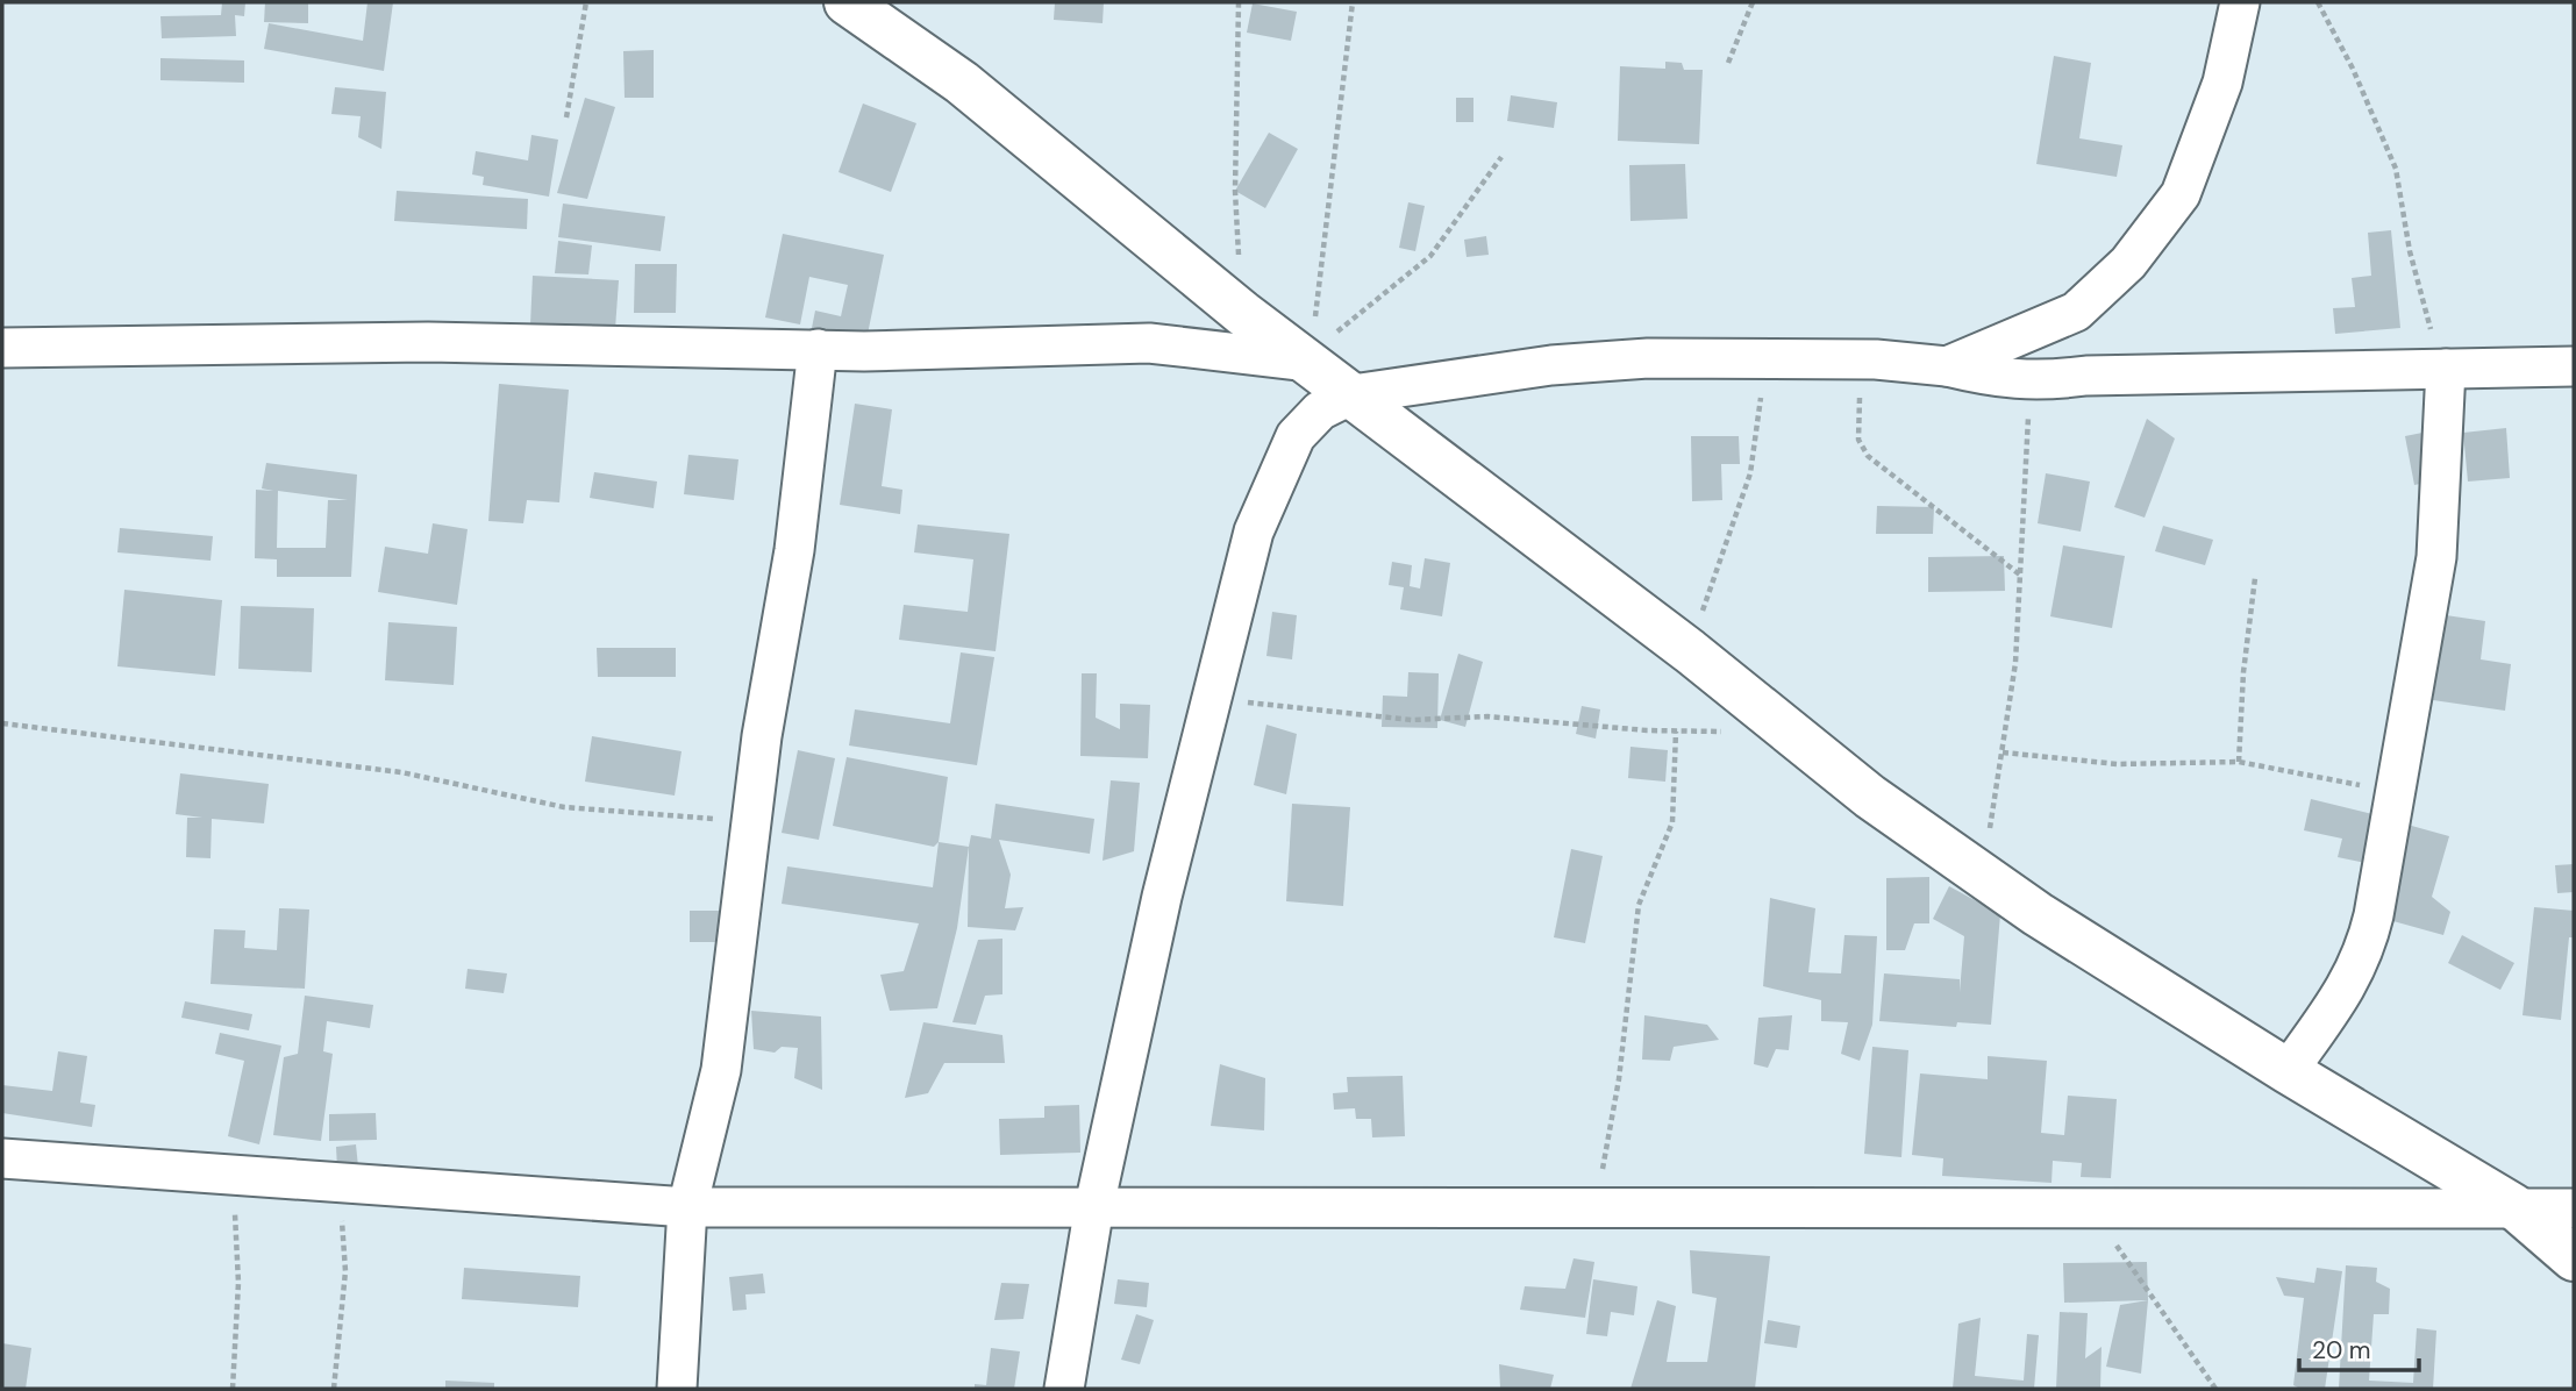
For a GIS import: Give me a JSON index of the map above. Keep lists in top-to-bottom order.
{
  "scale_bar": "20 m"
}
